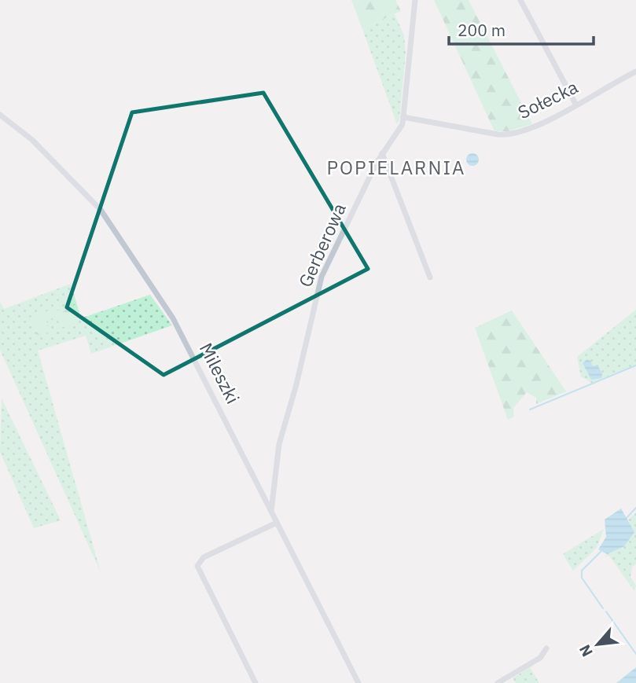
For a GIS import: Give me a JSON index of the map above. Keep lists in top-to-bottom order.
{
  "streets": {
    "street": ["Sołecka", "Gerberowa", "Mileszki"]
  },
  "crossings": [
    ["Sołecka", "Gerberowa"],
    ["Gerberowa", "Mileszki"]
  ],
  "districts": ["POPIELARNIA"],
  "scale_bar": "200 m",
  "north": "bottom left"
}
